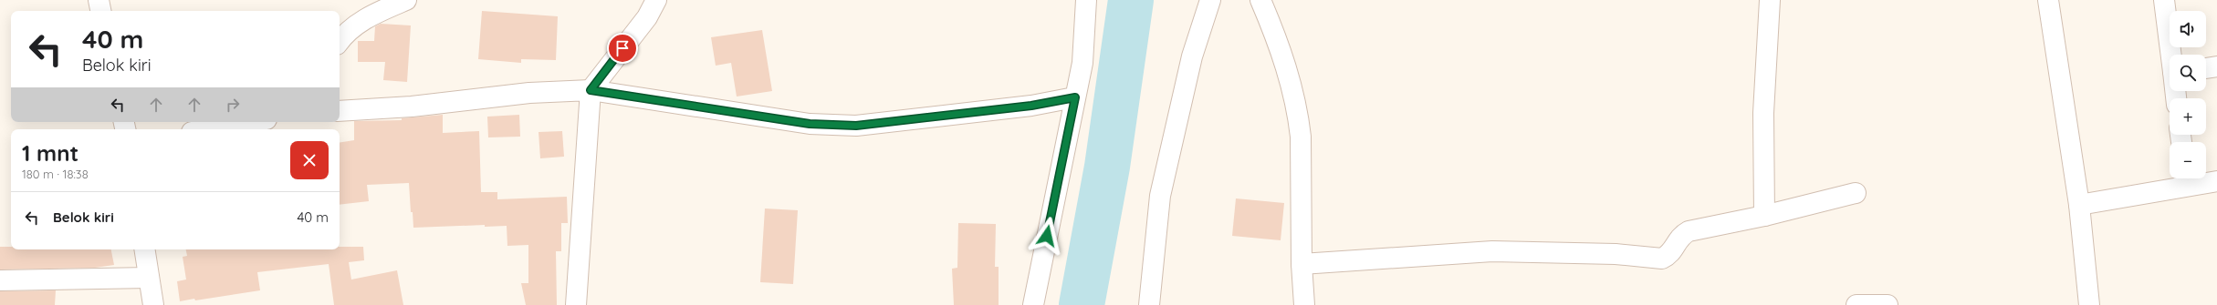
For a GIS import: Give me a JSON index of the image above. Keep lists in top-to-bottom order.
{
  "page": {
    "map_buttons": ["+", "−"],
    "turn": ["40 m", "Belok kiri"],
    "heading": ["1 mnt", "180 m · 18:38"],
    "list": [
      {
        "name": "Belok kiri",
        "value": "40 m"
      }
    ]
  }
}
